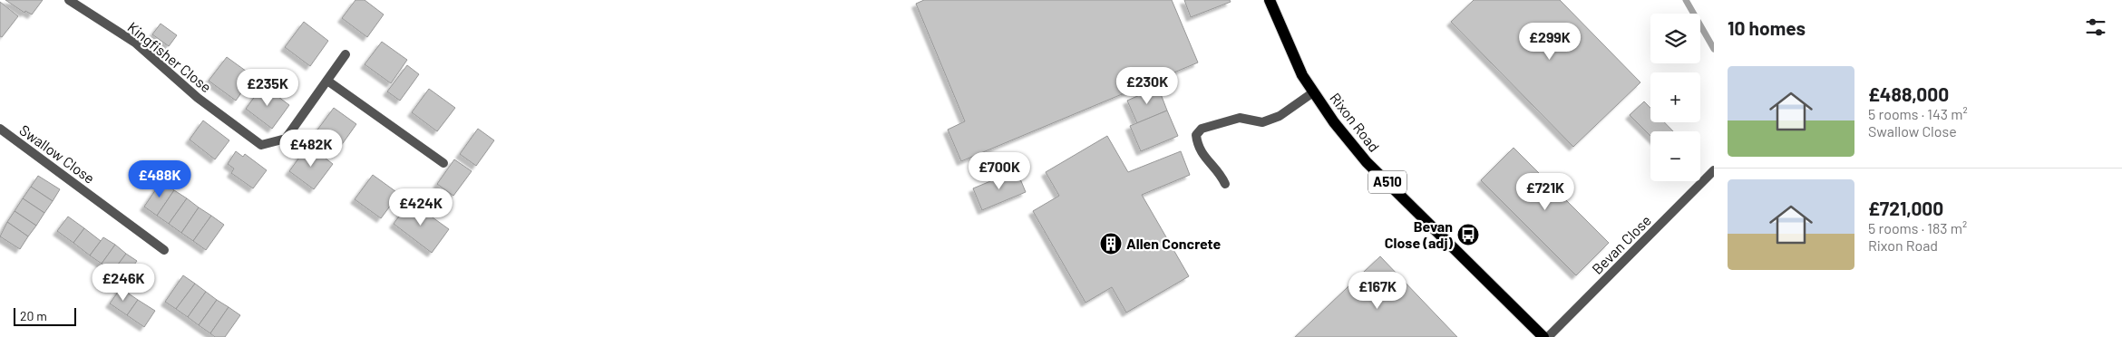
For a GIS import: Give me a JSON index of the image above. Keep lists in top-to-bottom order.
{
  "streets": {
    "main road": ["Rixon Road", "A510"],
    "street": ["Kingfisher Close", "Swallow Close", "Bevan Close"]
  },
  "places": {
    "bus stop": ["Bevan Close (adj)"],
    "building": ["Allen Concrete"]
  },
  "scale_bar": "20 m",
  "page": {
    "heading": "10 homes",
    "map_buttons": ["+", "−"],
    "price": [
      "£299K",
      "£230K",
      "£235K",
      "£482K",
      "£700K",
      "£488K",
      "£721K",
      "£424K",
      "£246K",
      "£167K"
    ],
    "list": [
      {
        "name": "£488,000",
        "note": "5 rooms · 143 m² · Swallow Close"
      },
      {
        "name": "£721,000",
        "note": "5 rooms · 183 m² · Rixon Road"
      }
    ],
    "scale": "20 m"
  }
}
